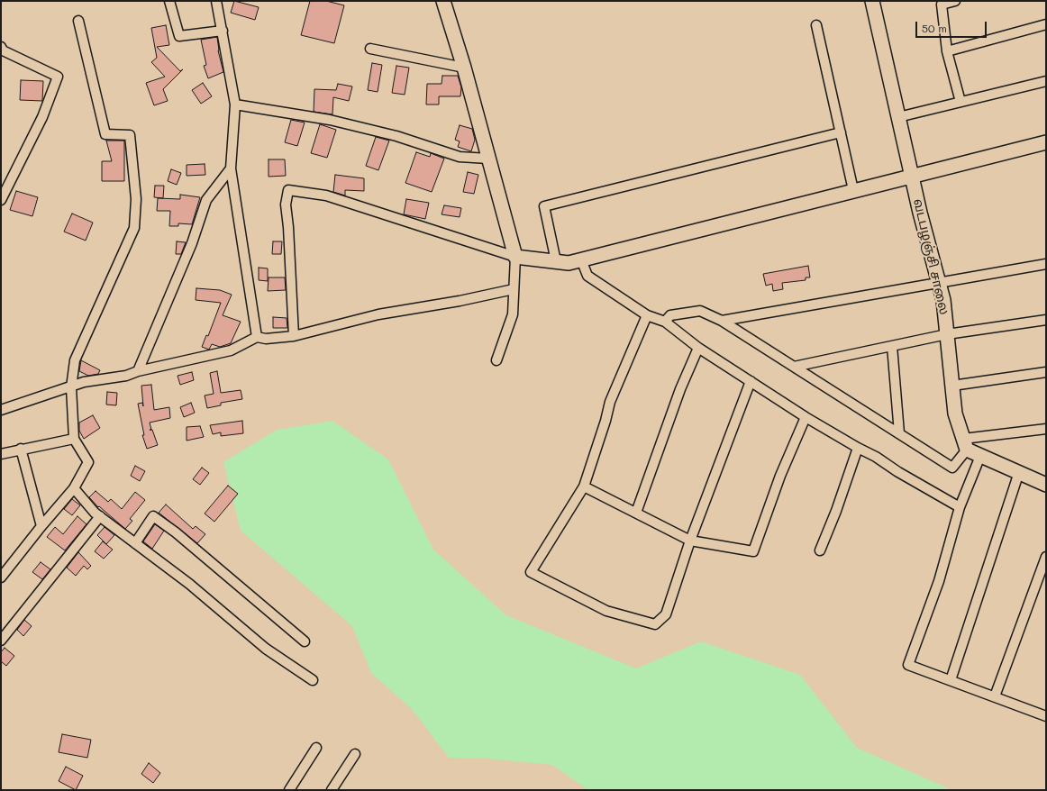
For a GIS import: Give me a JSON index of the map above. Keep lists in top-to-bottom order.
{
  "streets": {
    "street": ["வடபழஞ்சி சாலை"]
  },
  "scale_bar": "50 m"
}
